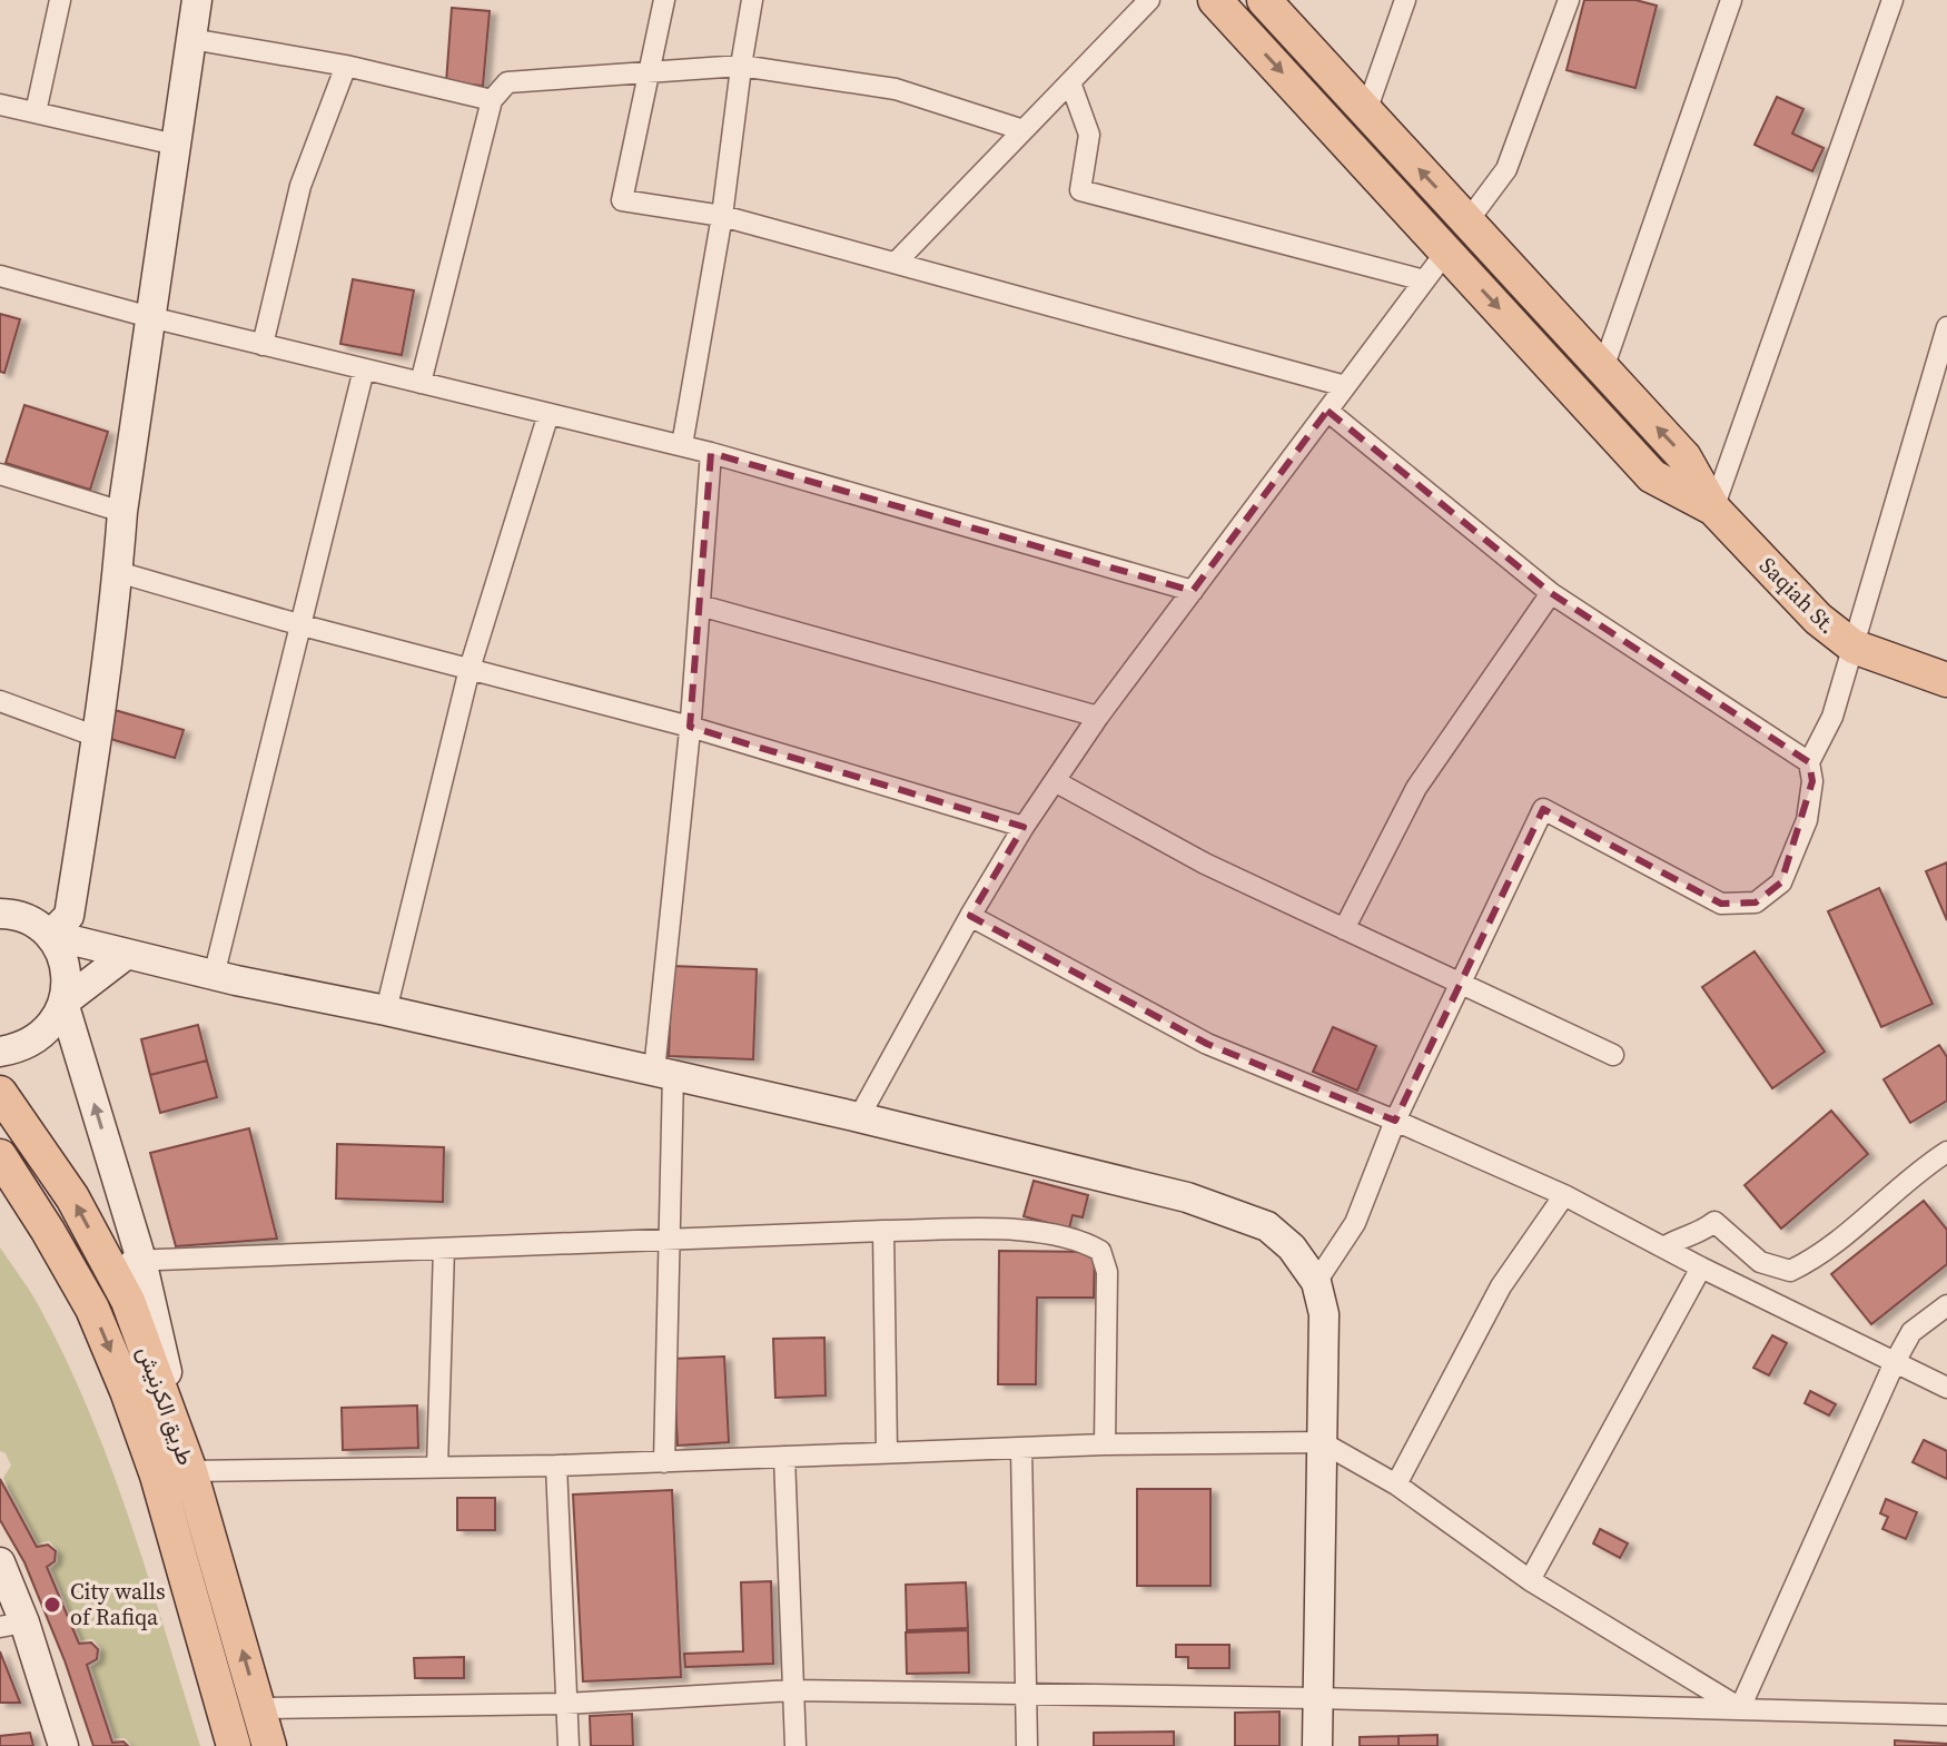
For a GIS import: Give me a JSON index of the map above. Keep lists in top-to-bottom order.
{
  "streets": {
    "main road": ["Saqiah St.", "طريق الكرنيش"]
  },
  "places": ["City walls of Rafiqa"]
}
